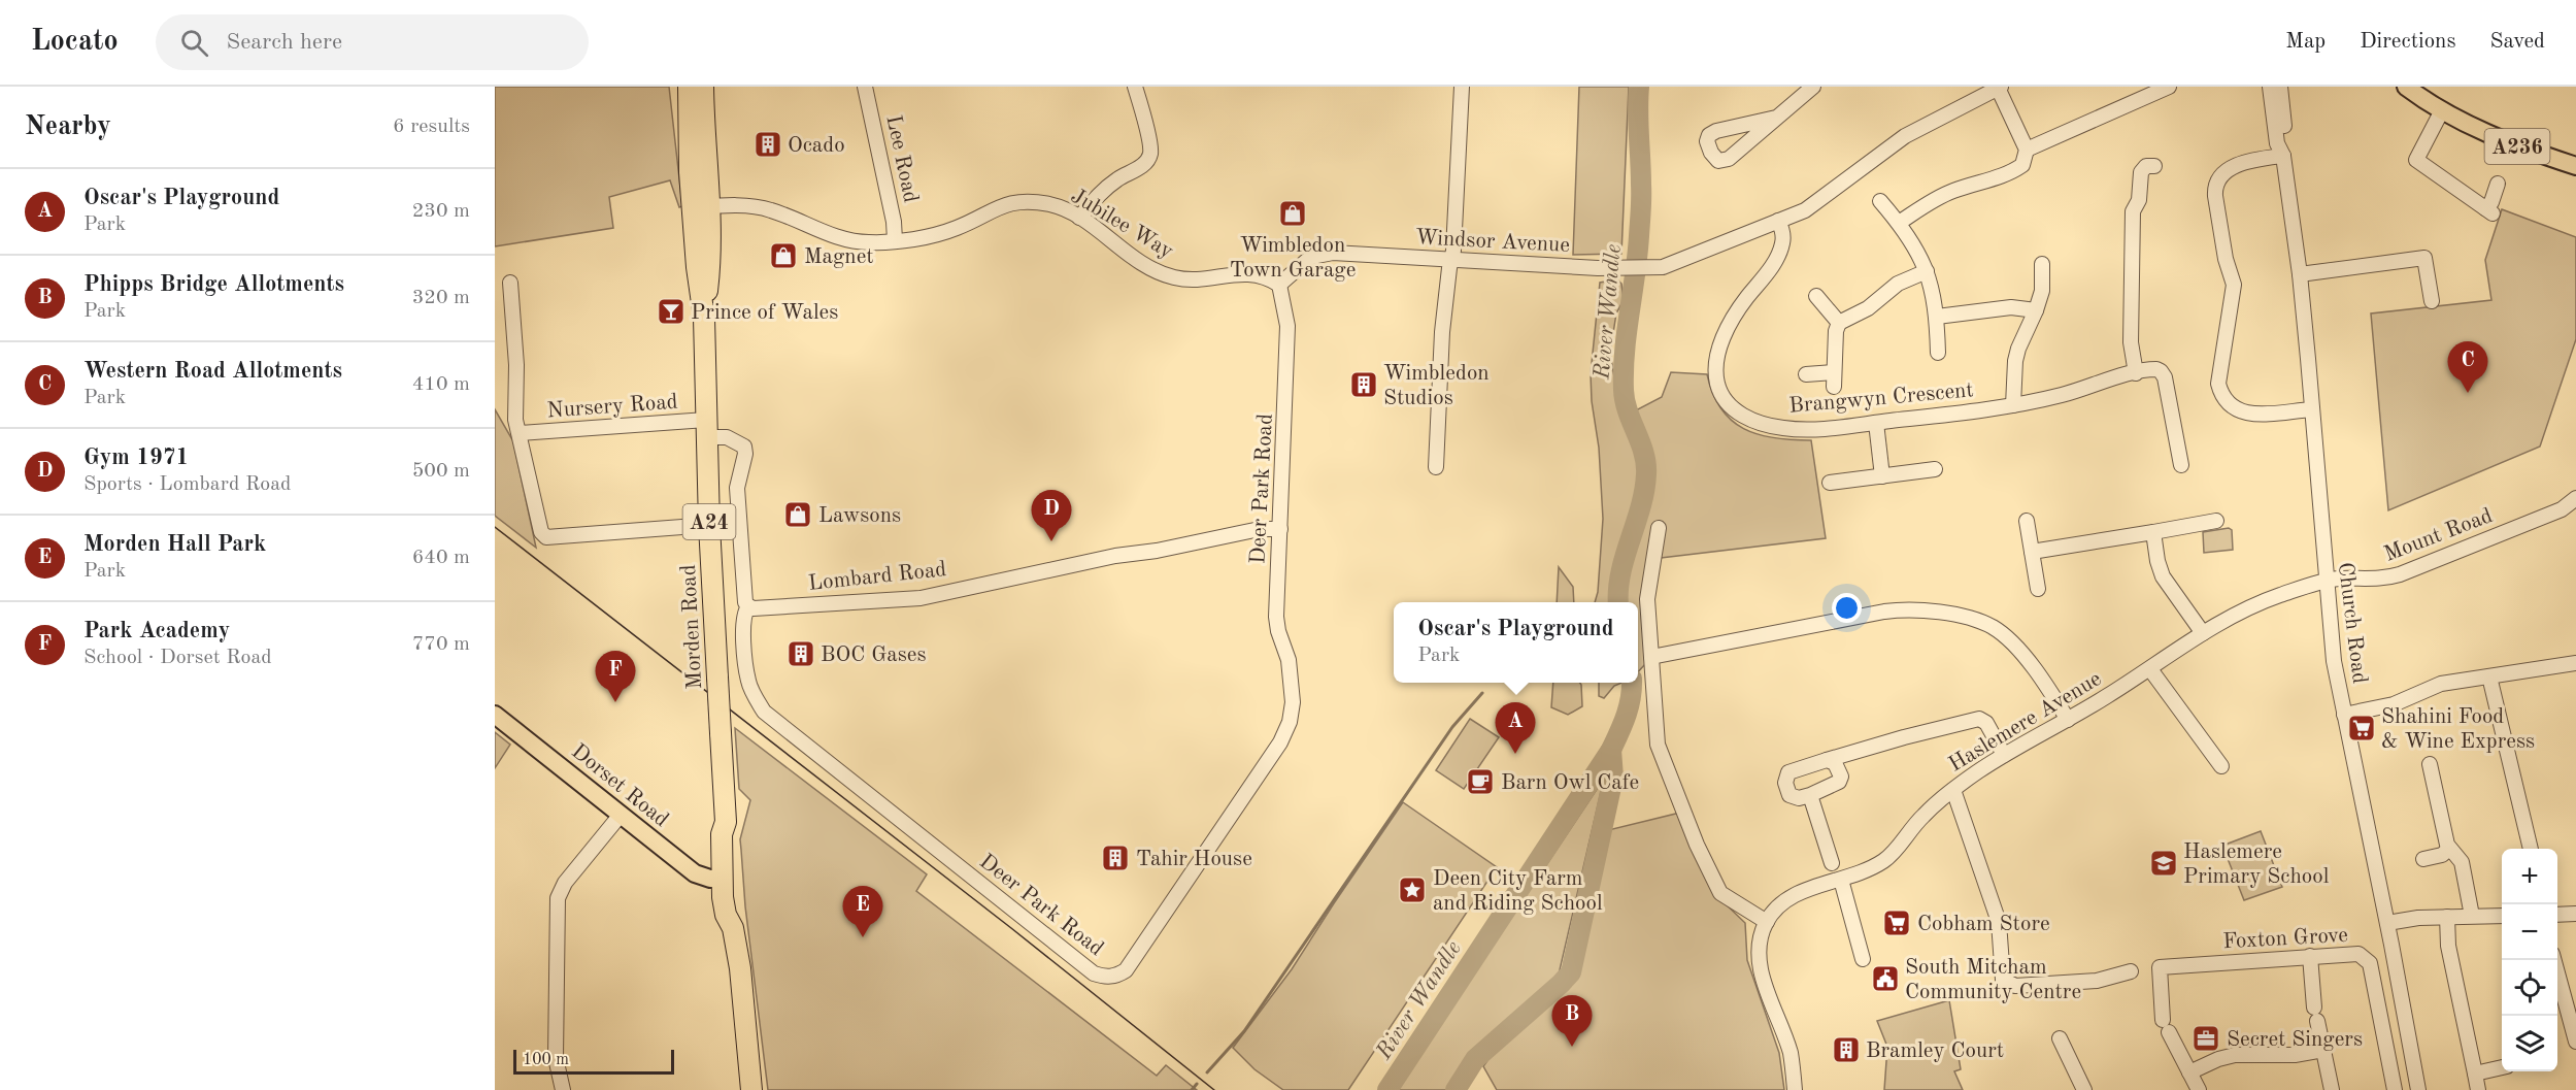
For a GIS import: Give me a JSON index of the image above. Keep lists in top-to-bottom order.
{
  "streets": {
    "highway": ["A24", "Morden Road"],
    "main road": ["A236", "Dorset Road"],
    "street": [
      "Lee Road",
      "Jubilee Way",
      "Windsor Avenue",
      "Brangwyn Crescent",
      "Nursery Road",
      "Deer Park Road",
      "Mount Road",
      "Lombard Road",
      "Church Road",
      "Haslemere Avenue",
      "Foxton Grove"
    ]
  },
  "crossings": [
    ["Lee Road", "Jubilee Way"],
    ["Jubilee Way", "Windsor Avenue"],
    ["Jubilee Way", "Deer Park Road"],
    ["Jubilee Way", "Morden Road"],
    ["Windsor Avenue", "Brangwyn Crescent"],
    ["Windsor Avenue", "Deer Park Road"],
    ["Nursery Road", "Morden Road"],
    ["Deer Park Road", "Lombard Road"],
    ["Mount Road", "Church Road"],
    ["Mount Road", "Haslemere Avenue"],
    ["Church Road", "Haslemere Avenue"],
    ["Morden Road", "Dorset Road"]
  ],
  "water": ["River Wandle"],
  "places": {
    "building": [
      "Ocado",
      "Wimbledon Studios",
      "BOC Gases",
      "Tahir House",
      "Bramley Court"
    ],
    "shop": ["Wimbledon Town Garage", "Magnet", "Lawsons"],
    "bar": ["Prince of Wales"],
    "supermarket": ["Shahini Food & Wine Express", "Cobham Store"],
    "cafe": ["Barn Owl Cafe"],
    "school or university": ["Haslemere Primary School"],
    "place": ["Deen City Farm and Riding School"],
    "public building": ["South Mitcham Community Centre"],
    "office": ["Secret Singers"]
  },
  "scale_bar": "100 m",
  "page": {
    "header": "Locato",
    "search": "Search here",
    "nav": ["Map", "Directions", "Saved"],
    "heading": ["Nearby", "6 results"],
    "list": [
      {
        "mark": "A",
        "name": "Oscar's Playground",
        "note": "Park",
        "value": "230 m"
      },
      {
        "mark": "B",
        "name": "Phipps Bridge Allotments",
        "note": "Park",
        "value": "320 m"
      },
      {
        "mark": "C",
        "name": "Western Road Allotments",
        "note": "Park",
        "value": "410 m"
      },
      {
        "mark": "D",
        "name": "Gym 1971",
        "note": "Sports · Lombard Road",
        "value": "500 m"
      },
      {
        "mark": "E",
        "name": "Morden Hall Park",
        "note": "Park",
        "value": "640 m"
      },
      {
        "mark": "F",
        "name": "Park Academy",
        "note": "School · Dorset Road",
        "value": "770 m"
      }
    ],
    "pins": [
      "C",
      "D",
      "F",
      "A",
      "E",
      "B"
    ],
    "popup": ["Oscar's Playground", "Park"],
    "map_buttons": ["+", "−"],
    "scale": "100 m"
  }
}
